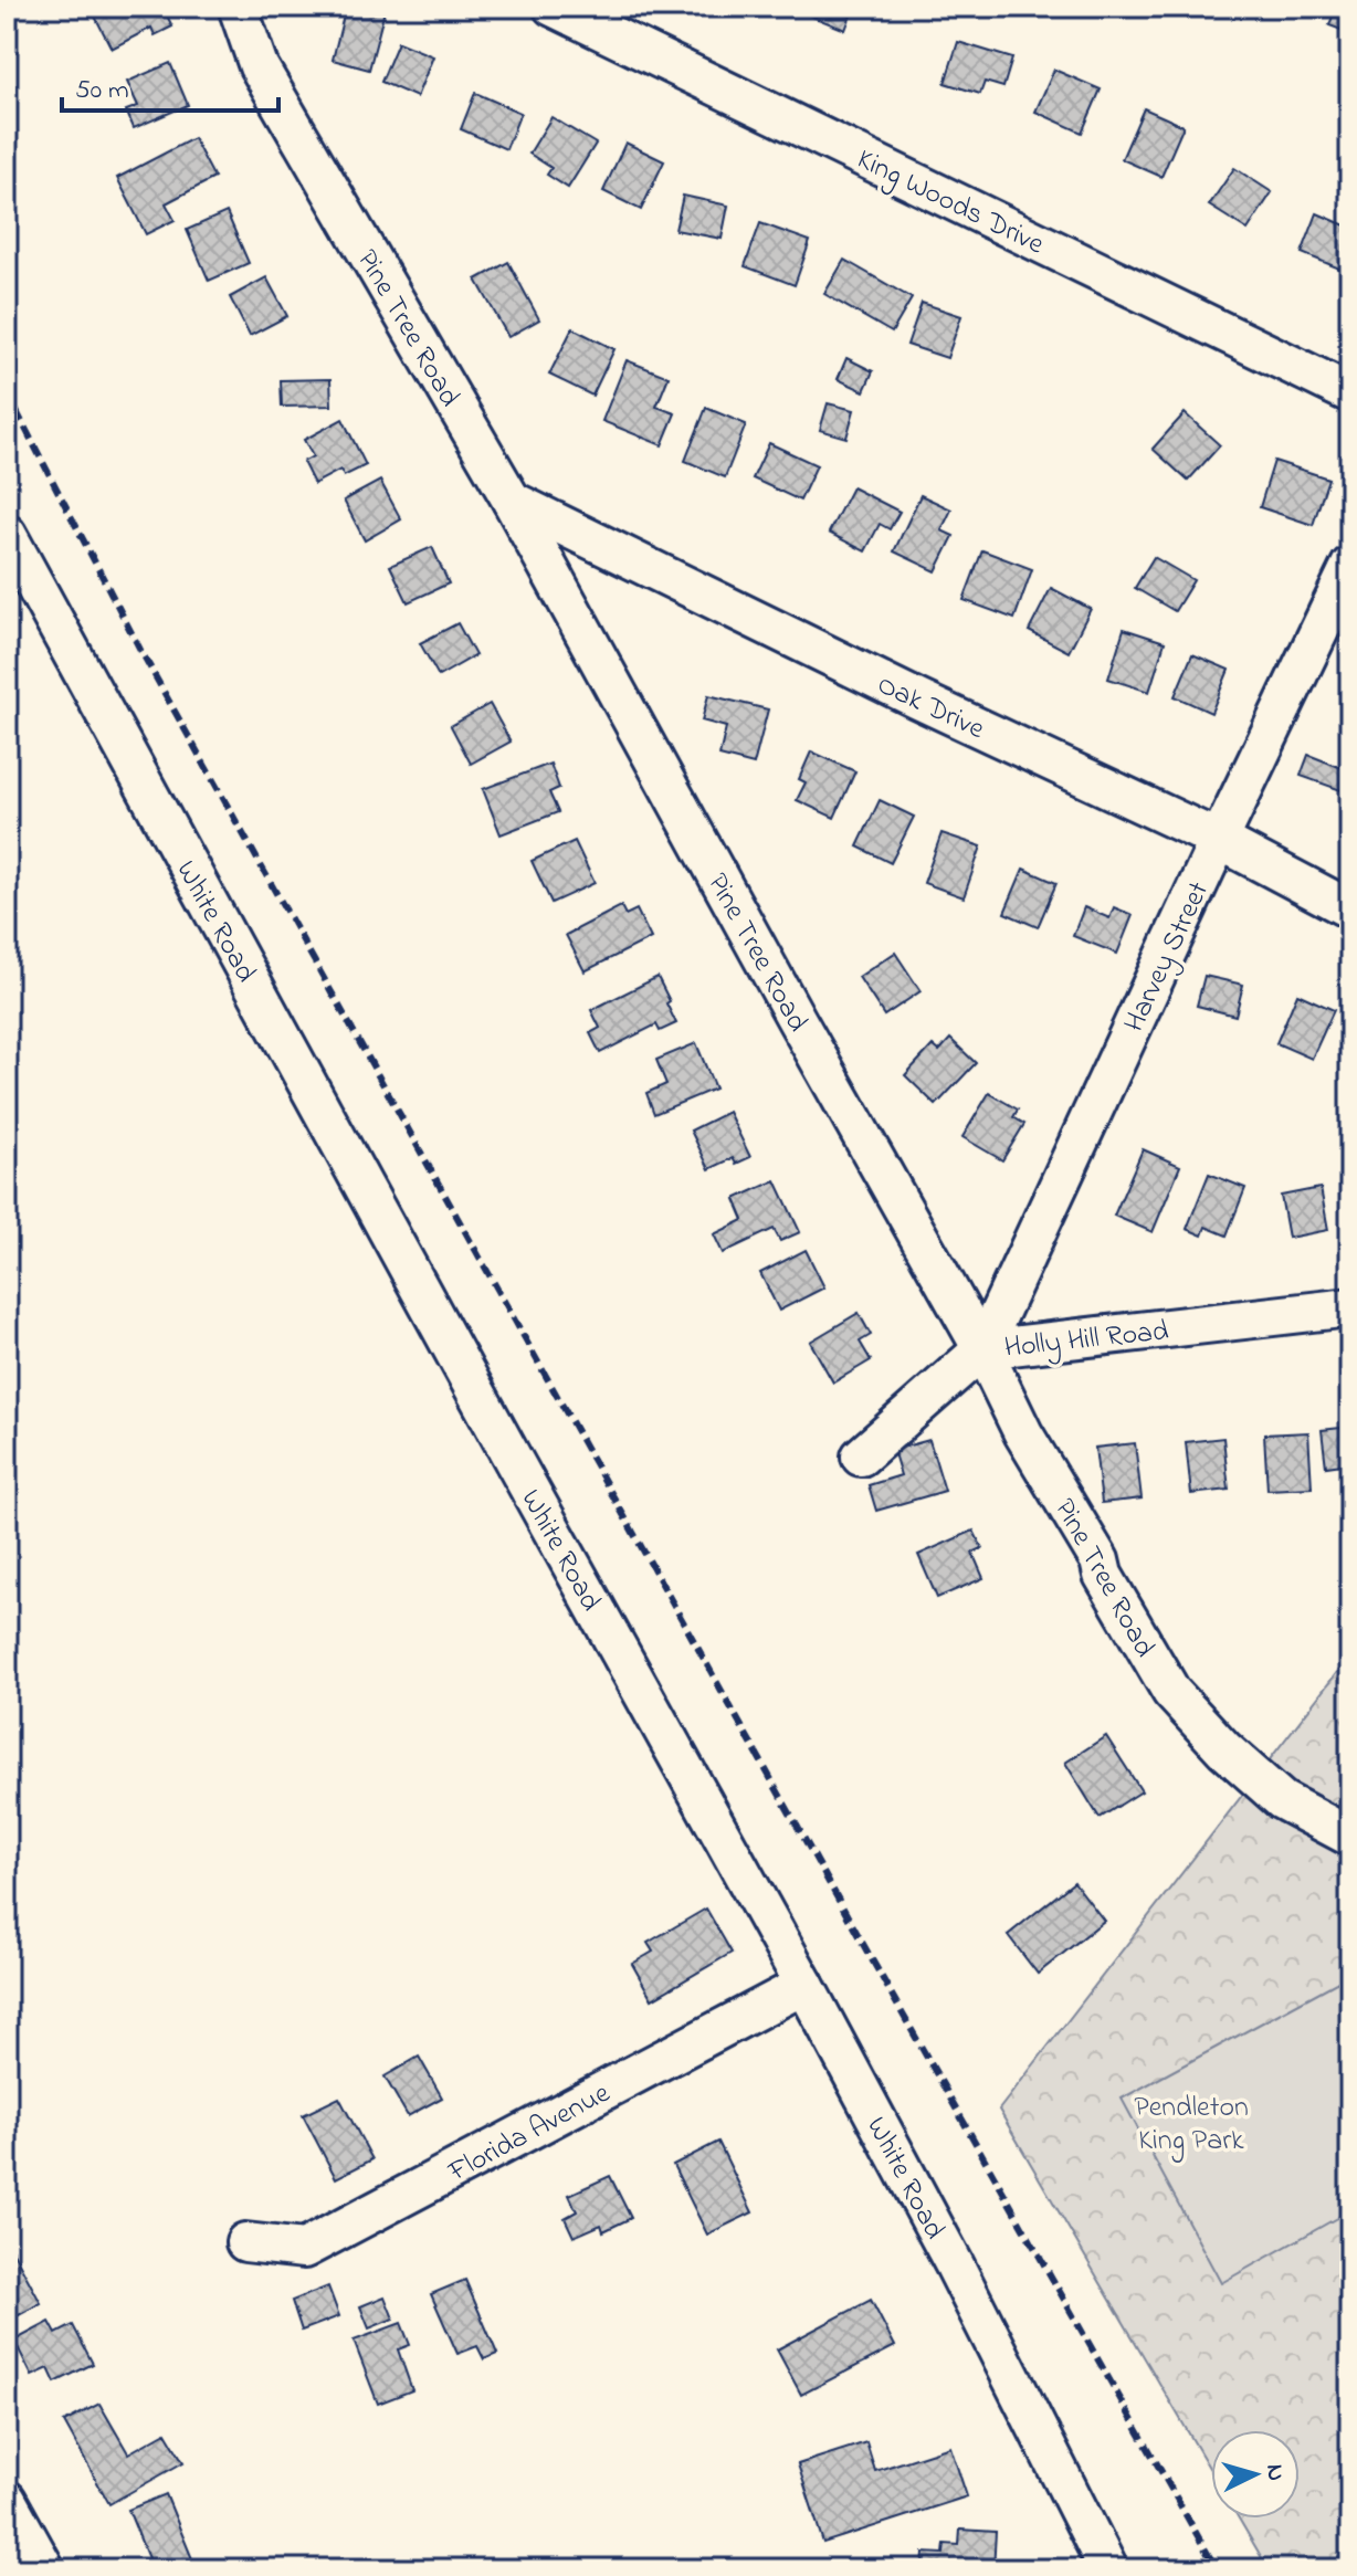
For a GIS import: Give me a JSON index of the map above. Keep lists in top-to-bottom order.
{
  "streets": {
    "street": [
      "King Woods Drive",
      "Pine Tree Road",
      "Oak Drive",
      "White Road",
      "Harvey Street",
      "Holly Hill Road",
      "Florida Avenue"
    ]
  },
  "crossings": [
    ["Pine Tree Road", "Oak Drive"],
    ["Pine Tree Road", "Harvey Street"],
    ["Pine Tree Road", "Holly Hill Road"],
    ["Oak Drive", "Harvey Street"],
    ["White Road", "Florida Avenue"],
    ["Harvey Street", "Holly Hill Road"]
  ],
  "parks": ["Pendleton King Park"],
  "scale_bar": "50 m",
  "north": "right"
}
